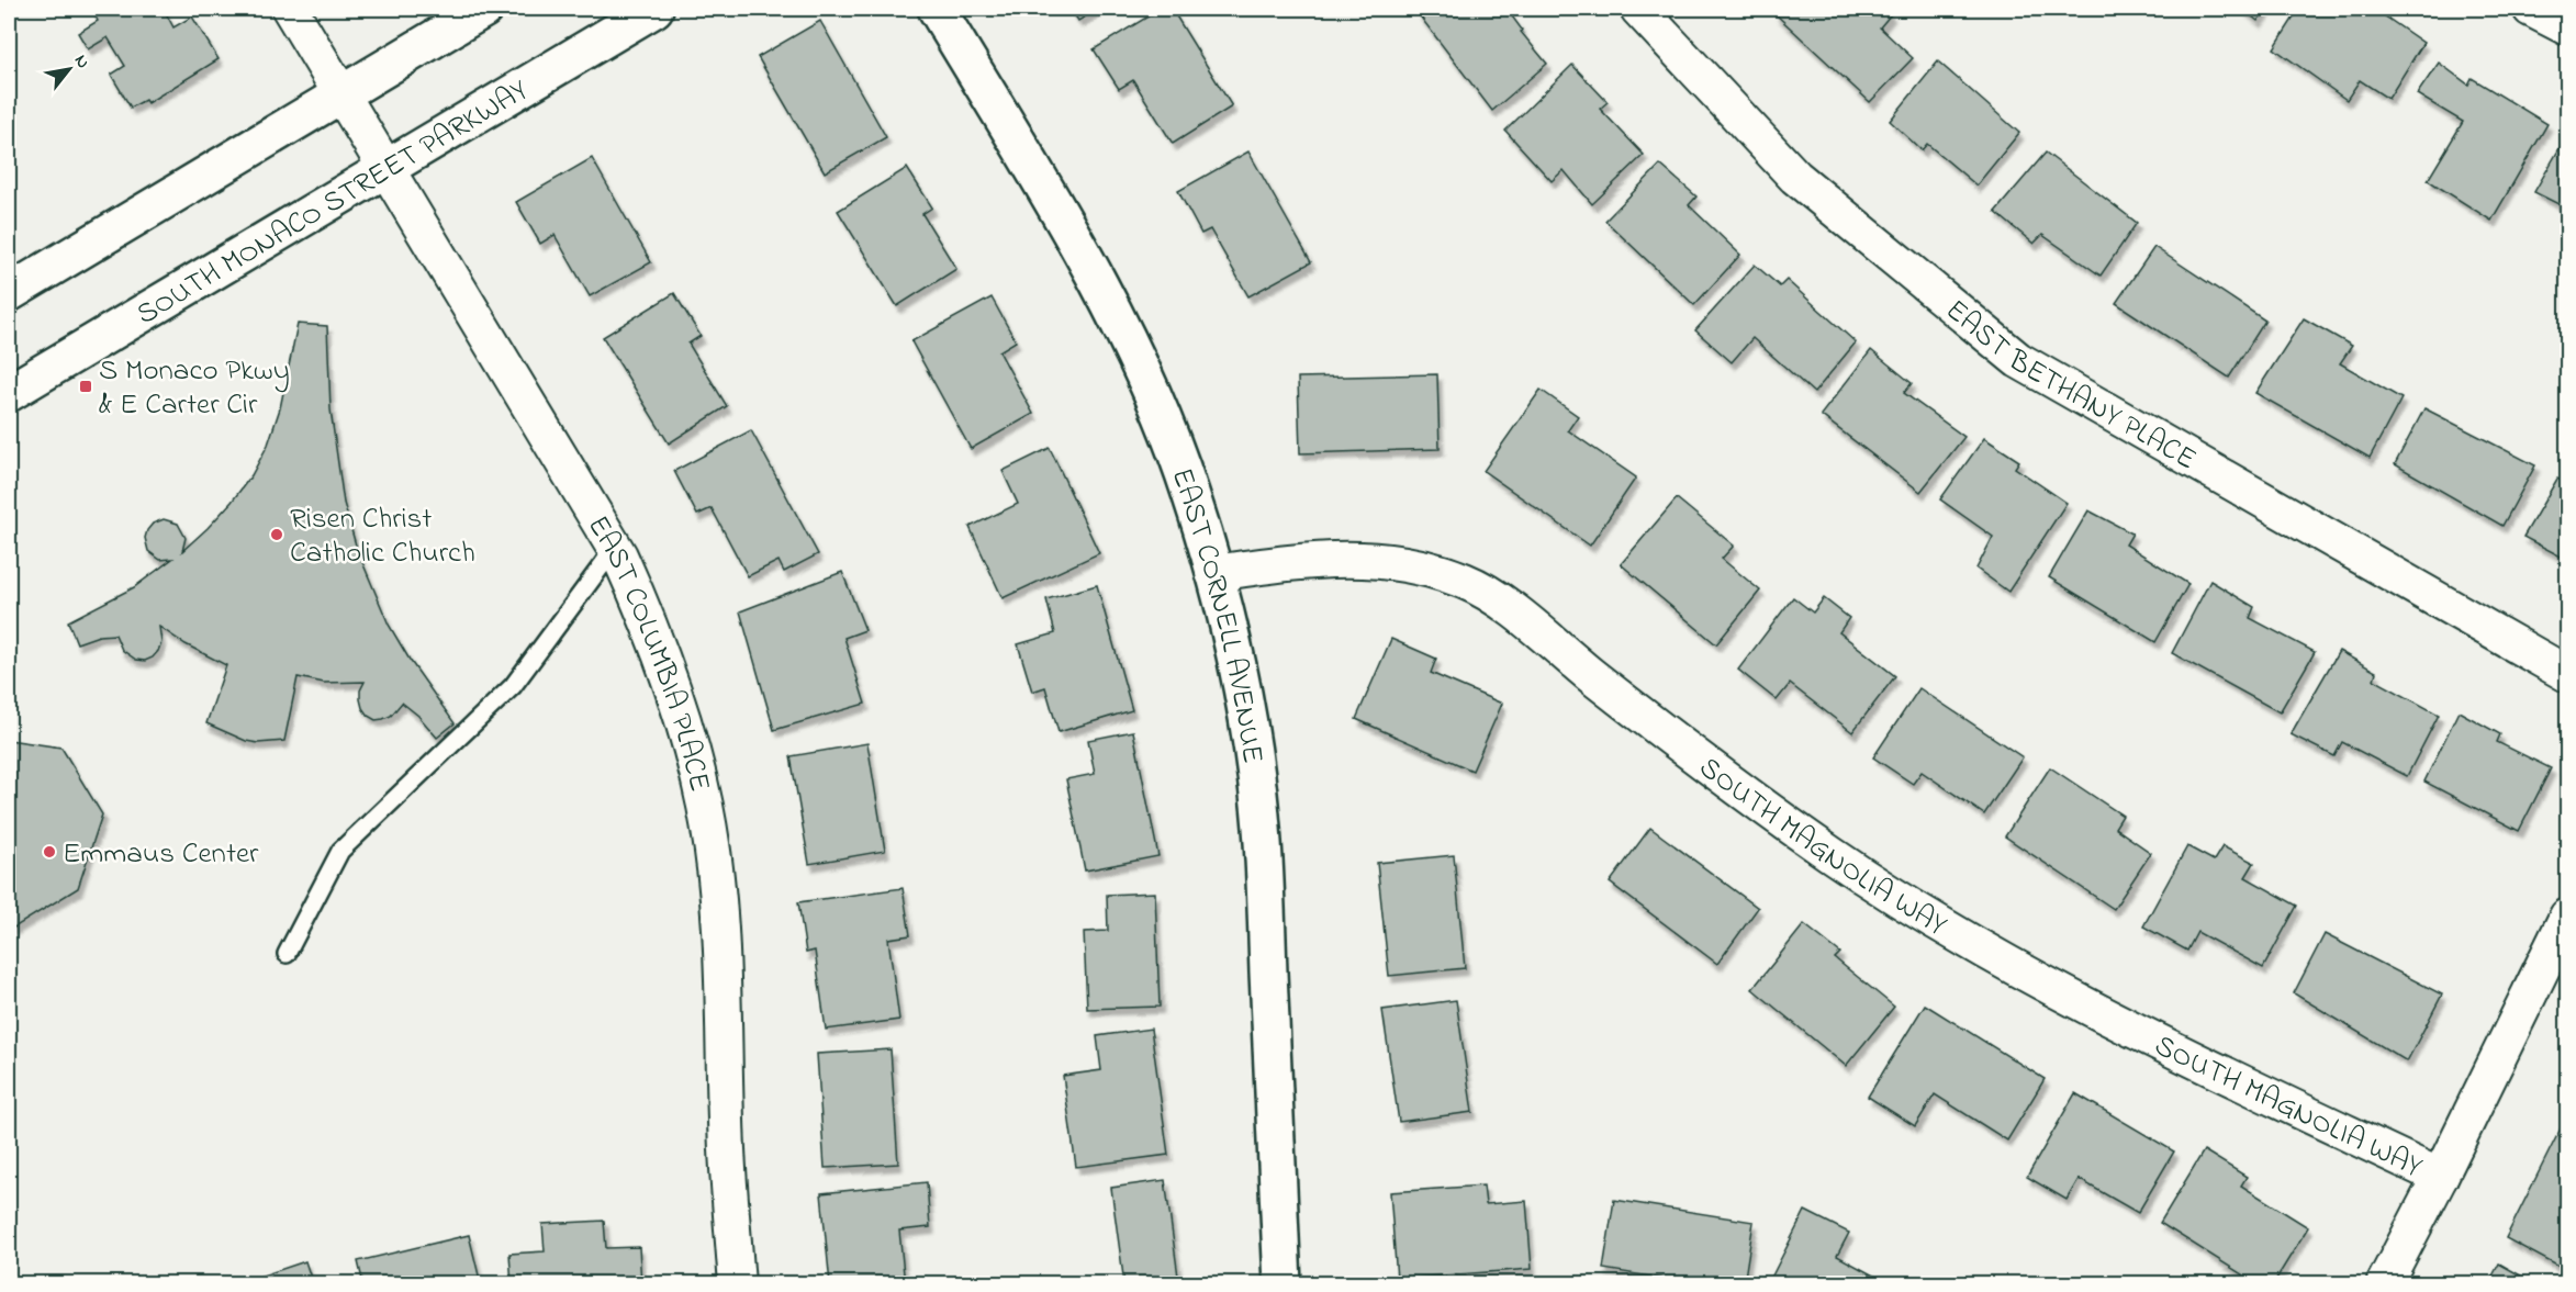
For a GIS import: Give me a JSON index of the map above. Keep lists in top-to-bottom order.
{
  "streets": {
    "street": [
      "SOUTH MONACO STREET PARKWAY",
      "EAST BETHANY PLACE",
      "EAST CORNELL AVENUE",
      "EAST COLUMBIA PLACE",
      "SOUTH MAGNOLIA WAY"
    ]
  },
  "crossings": [
    ["SOUTH MONACO STREET PARKWAY", "EAST COLUMBIA PLACE"],
    ["EAST CORNELL AVENUE", "SOUTH MAGNOLIA WAY"]
  ],
  "places": {
    "transit": ["S Monaco Pkwy & E Carter Cir"],
    "other": ["Risen Christ Catholic Church", "Emmaus Center"]
  },
  "north": "top right"
}
